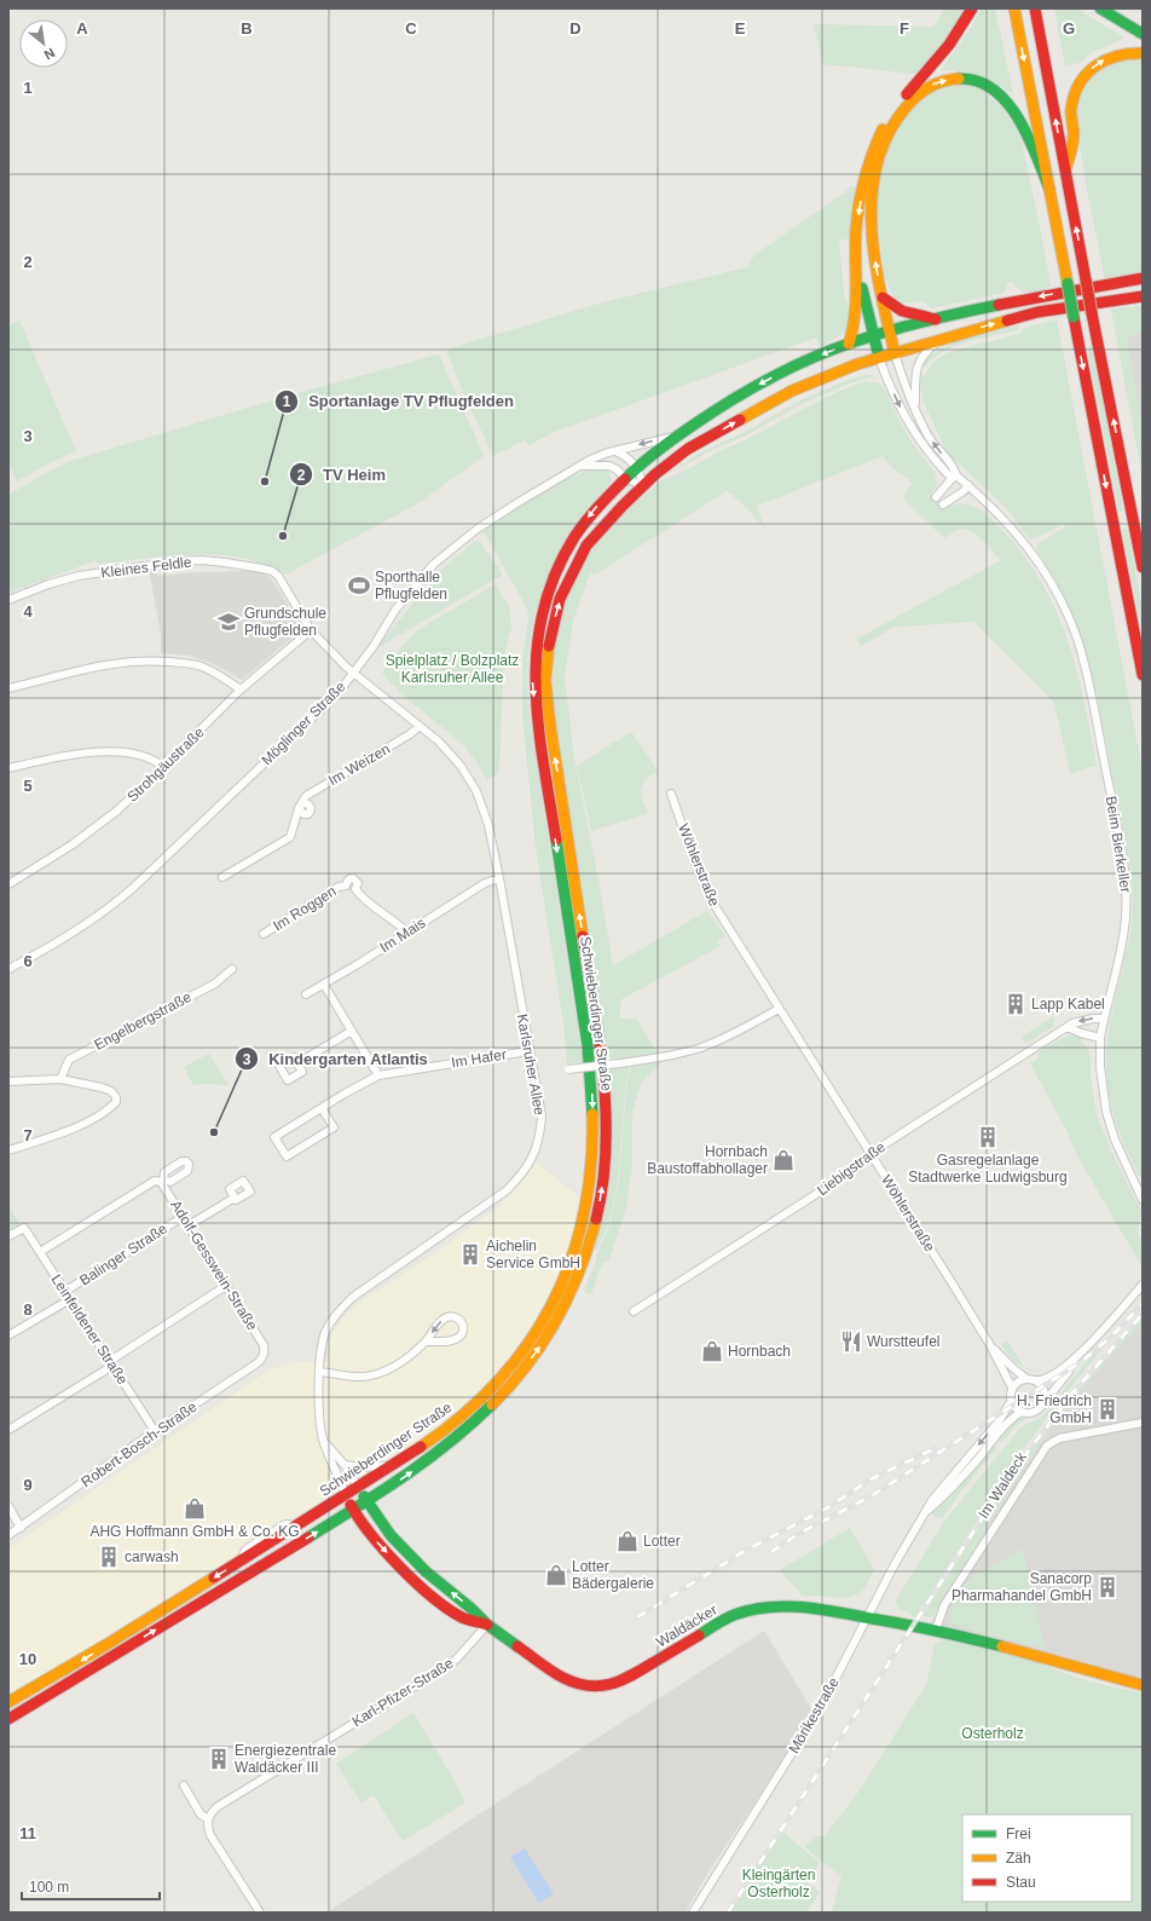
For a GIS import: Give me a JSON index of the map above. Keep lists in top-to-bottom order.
{
  "streets": {
    "main road": ["Schwieberdinger Straße", "Waldäcker"],
    "street": [
      "Kleines Feldle",
      "Möglinger Straße",
      "Strohgäustraße",
      "Im Weizen",
      "Beim Bierkeller",
      "Wöhlerstraße",
      "Im Roggen",
      "Im Mais",
      "Engelbergstraße",
      "Im Hafer",
      "Karlsruher Allee",
      "Liebigstraße",
      "Balinger Straße",
      "Adolf-Gesswein-Straße",
      "Leinfeldener Straße",
      "Robert-Bosch-Straße",
      "Im Waldeck",
      "Karl-Pfizer-Straße",
      "Mörikestraße"
    ]
  },
  "crossings": [
    ["Kleines Feldle", "Möglinger Straße"],
    ["Kleines Feldle", "Strohgäustraße"],
    ["Kleines Feldle", "Karlsruher Allee"],
    ["Möglinger Straße", "Schwieberdinger Straße"],
    ["Möglinger Straße", "Karlsruher Allee"],
    ["Im Weizen", "Karlsruher Allee"],
    ["Beim Bierkeller", "Liebigstraße"],
    ["Wöhlerstraße", "Liebigstraße"],
    ["Wöhlerstraße", "Mörikestraße"],
    ["Im Roggen", "Im Mais"],
    ["Im Mais", "Karlsruher Allee"],
    ["Schwieberdinger Straße", "Waldäcker"],
    ["Im Hafer", "Karlsruher Allee"],
    ["Karlsruher Allee", "Waldäcker"],
    ["Balinger Straße", "Adolf-Gesswein-Straße"],
    ["Balinger Straße", "Leinfeldener Straße"],
    ["Adolf-Gesswein-Straße", "Leinfeldener Straße"],
    ["Adolf-Gesswein-Straße", "Robert-Bosch-Straße"],
    ["Leinfeldener Straße", "Robert-Bosch-Straße"],
    ["Im Waldeck", "Waldäcker"],
    ["Waldäcker", "Karl-Pfizer-Straße"],
    ["Waldäcker", "Mörikestraße"]
  ],
  "parks": ["Spielplatz / Bolzplatz Karlsruher Allee", "Osterholz", "Kleingärten Osterholz"],
  "places": {
    "other": ["Sportanlage TV Pflugfelden", "TV Heim", "Kindergarten Atlantis"],
    "sports": ["Sporthalle Pflugfelden"],
    "school or university": ["Grundschule Pflugfelden"],
    "building": [
      "Lapp Kabel",
      "Gasregelanlage Stadtwerke Ludwigsburg",
      "Aichelin Service GmbH",
      "H. Friedrich GmbH",
      "carwash",
      "Sanacorp Pharmahandel GmbH",
      "Energiezentrale Waldäcker III"
    ],
    "shop": [
      "Hornbach Baustoffabhollager",
      "Hornbach",
      "AHG Hoffmann GmbH & Co. KG",
      "Lotter",
      "Lotter Bädergalerie"
    ],
    "restaurant": ["Wurstteufel"]
  },
  "legend": ["Frei", "Zäh", "Stau"],
  "scale_bar": "100 m",
  "north": "bottom right",
  "grid": {
    "columns": [
      "A",
      "B",
      "C",
      "D",
      "E",
      "F",
      "G"
    ],
    "rows": [
      "1",
      "2",
      "3",
      "4",
      "5",
      "6",
      "7",
      "8",
      "9",
      "10",
      "11"
    ]
  }
}
